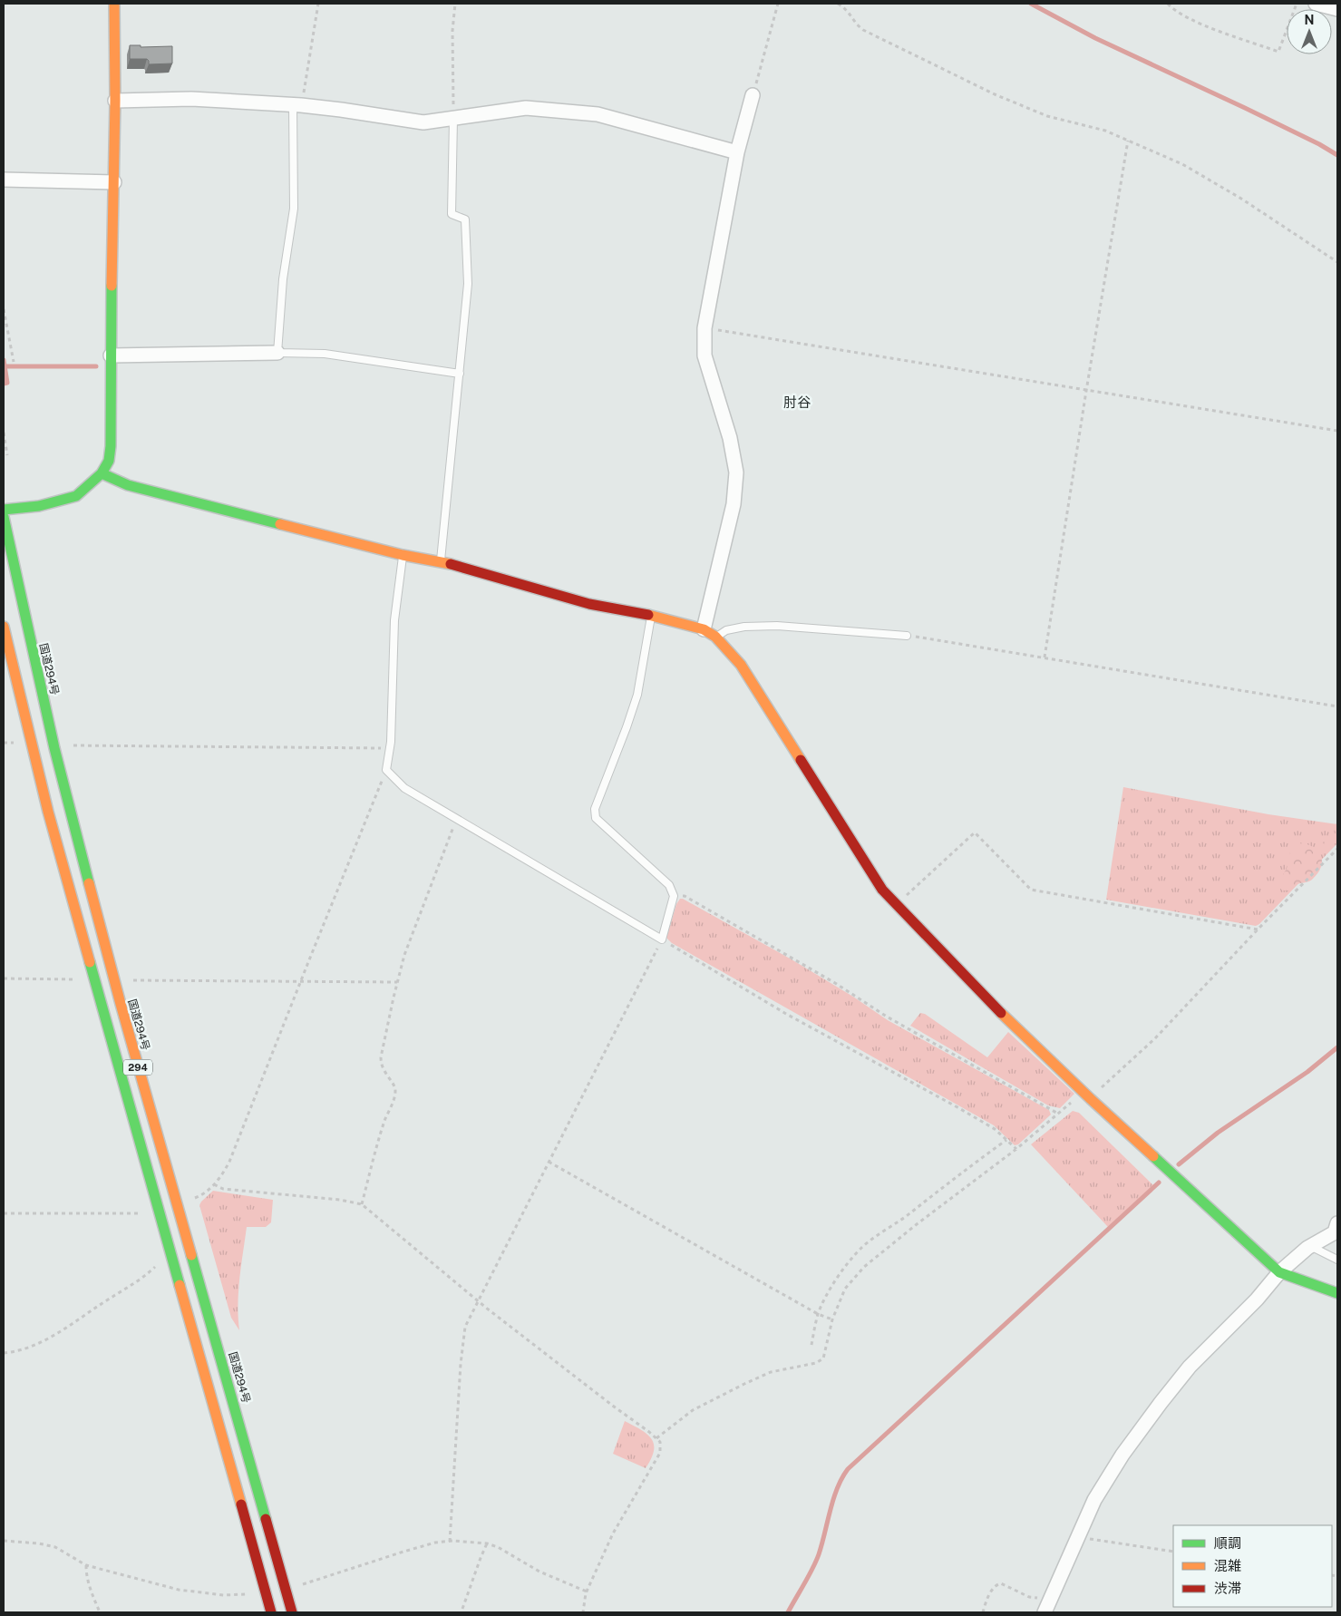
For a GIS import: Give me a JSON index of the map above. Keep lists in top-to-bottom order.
{
  "streets": {
    "main road": ["国道294号", "294"]
  },
  "districts": ["肘谷"],
  "legend": ["順調", "混雑", "渋滞"],
  "north": "top"
}
